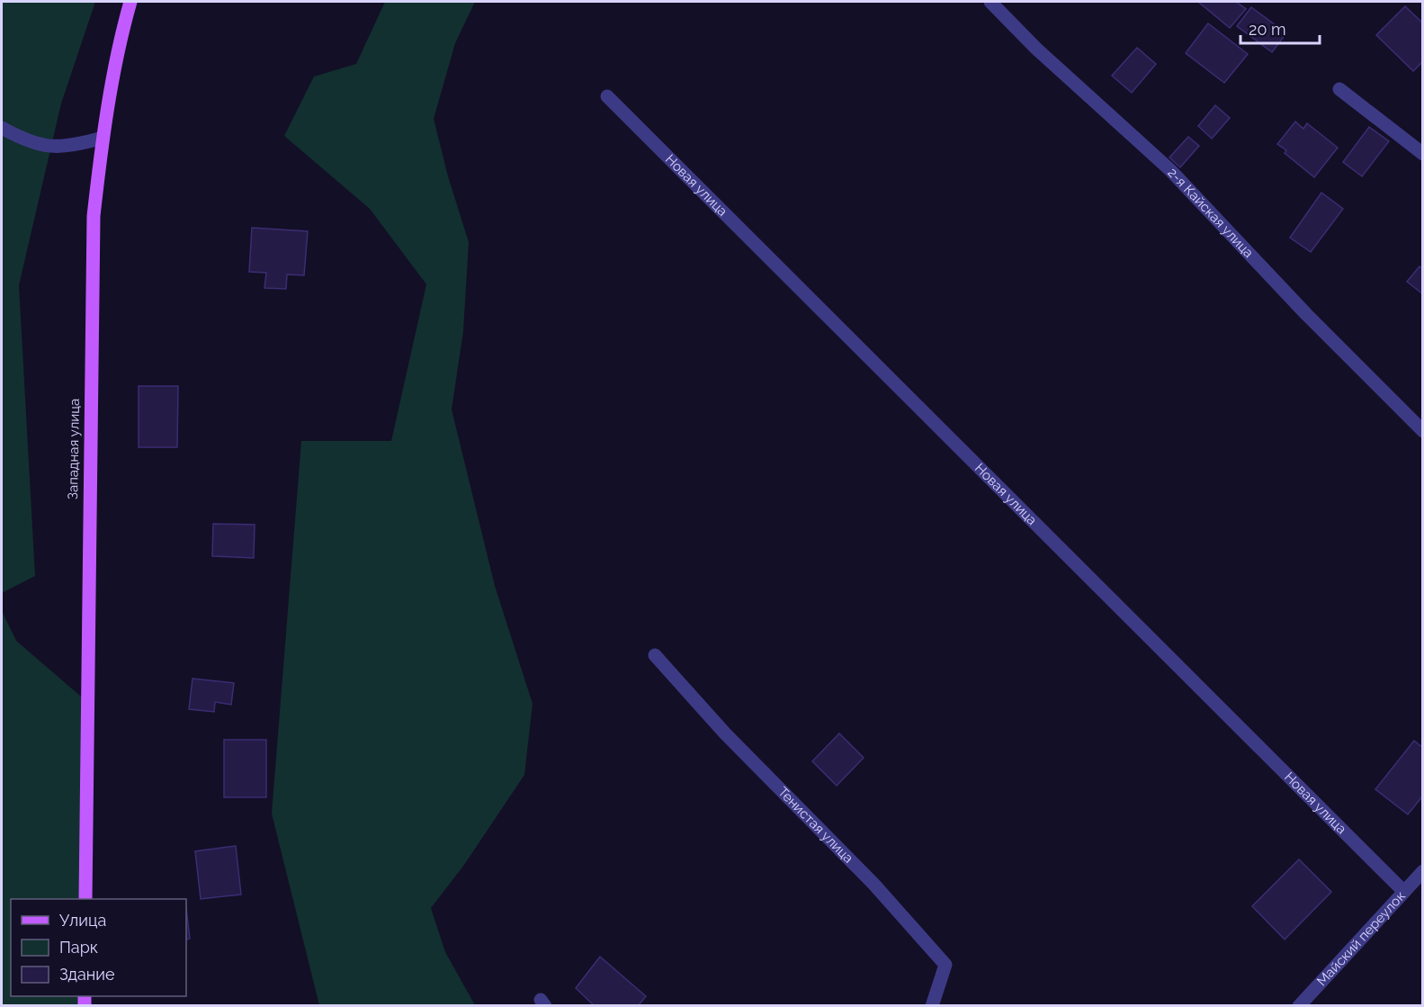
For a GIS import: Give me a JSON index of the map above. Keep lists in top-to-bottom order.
{
  "streets": {
    "main road": ["Западная улица"],
    "street": [
      "Новая улица",
      "2-я Кайская улица",
      "Тенистая улица",
      "Майский переулок"
    ]
  },
  "crossings": [
    ["Новая улица", "Майский переулок"]
  ],
  "legend": ["Улица", "Парк", "Здание"],
  "scale_bar": "20 m"
}
